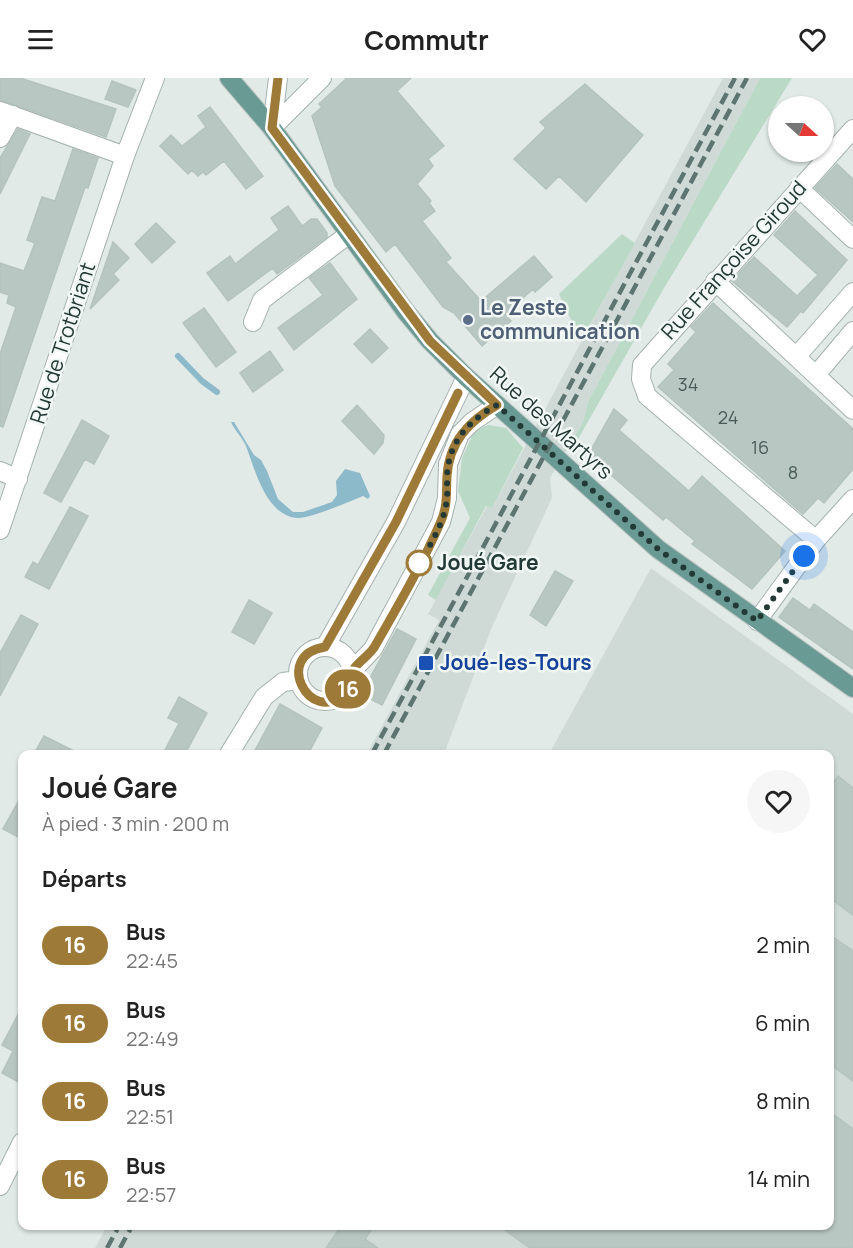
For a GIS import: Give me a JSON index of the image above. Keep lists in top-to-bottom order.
{
  "streets": {
    "main road": ["Rue des Martyrs"],
    "street": ["Rue Françoise Giroud", "Rue de Trotbriant"]
  },
  "places": {
    "other": ["Le Zeste communication", "Joué Gare"],
    "transit": ["Joué-les-Tours"]
  },
  "lines": ["bus line 16"],
  "house_numbers": [
    "34",
    "24",
    "16",
    "8"
  ],
  "north": "right",
  "page": {
    "header": "Commutr",
    "on_map": "16",
    "heading": [
      ["Joué Gare", "À pied · 3 min · 200 m"],
      "Départs"
    ],
    "list": [
      {
        "mark": "16",
        "name": "Bus",
        "note": "22:45",
        "value": "2 min"
      },
      {
        "mark": "16",
        "name": "Bus",
        "note": "22:49",
        "value": "6 min"
      },
      {
        "mark": "16",
        "name": "Bus",
        "note": "22:51",
        "value": "8 min"
      },
      {
        "mark": "16",
        "name": "Bus",
        "note": "22:57",
        "value": "14 min"
      }
    ]
  }
}
